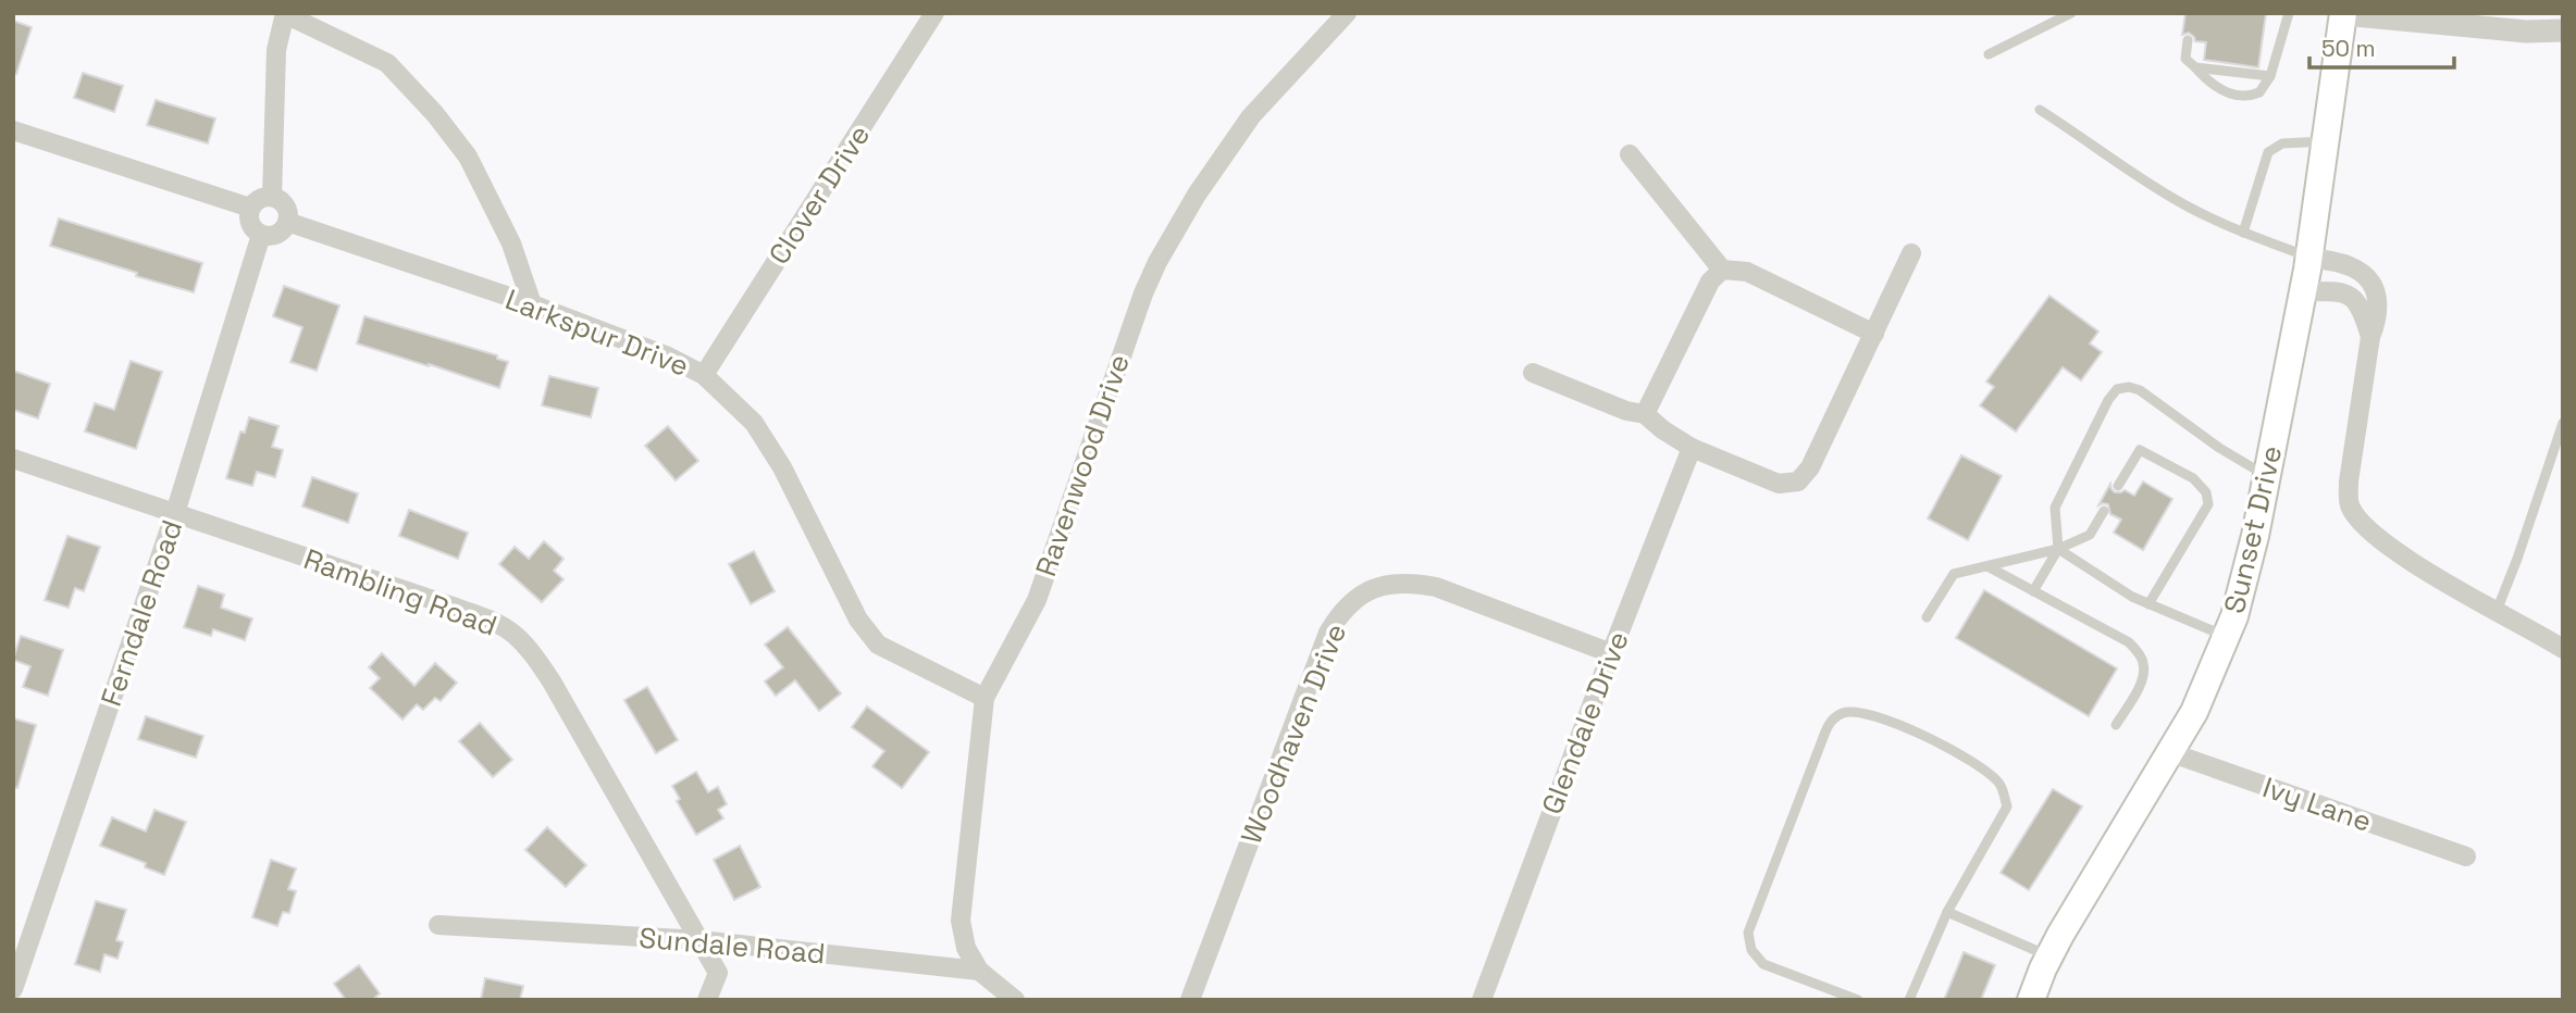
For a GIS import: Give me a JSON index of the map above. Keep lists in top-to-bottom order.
{
  "streets": {
    "main road": ["Sunset Drive"],
    "street": [
      "Clover Drive",
      "Larkspur Drive",
      "Ravenwood Drive",
      "Rambling Road",
      "Ferndale Road",
      "Glendale Drive",
      "Woodhaven Drive",
      "Ivy Lane",
      "Sundale Road"
    ]
  },
  "crossings": [
    ["Clover Drive", "Larkspur Drive"],
    ["Larkspur Drive", "Ravenwood Drive"],
    ["Larkspur Drive", "Ferndale Road"],
    ["Ravenwood Drive", "Sundale Road"],
    ["Sunset Drive", "Ivy Lane"],
    ["Rambling Road", "Ferndale Road"],
    ["Rambling Road", "Sundale Road"],
    ["Glendale Drive", "Woodhaven Drive"]
  ],
  "scale_bar": "50 m"
}
